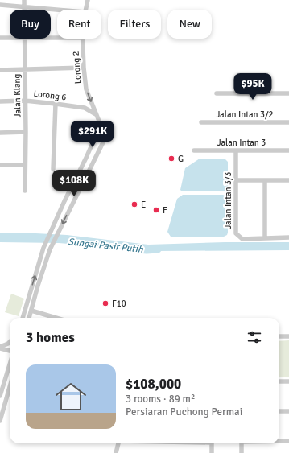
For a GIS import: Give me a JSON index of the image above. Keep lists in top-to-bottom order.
{
  "streets": {
    "street": [
      "Lorong 2",
      "Lorong 6",
      "Jalan Klang",
      "Jalan Intan 3/2",
      "Jalan Intan 3",
      "Jalan Intan 3/3"
    ]
  },
  "crossings": [
    ["Lorong 2", "Lorong 6"],
    ["Lorong 6", "Jalan Klang"],
    ["Jalan Intan 3", "Jalan Intan 3/3"]
  ],
  "water": ["Sungai Pasir Putih"],
  "places": [
    "G",
    "E",
    "F",
    "F10"
  ],
  "page": {
    "chip": [
      "Buy",
      "Rent",
      "Filters",
      "New"
    ],
    "price": ["$95K", "$291K", "$108K"],
    "heading": "3 homes",
    "list": [
      {
        "name": "$108,000",
        "note": "3 rooms · 89 m² · Persiaran Puchong Permai"
      }
    ]
  }
}
